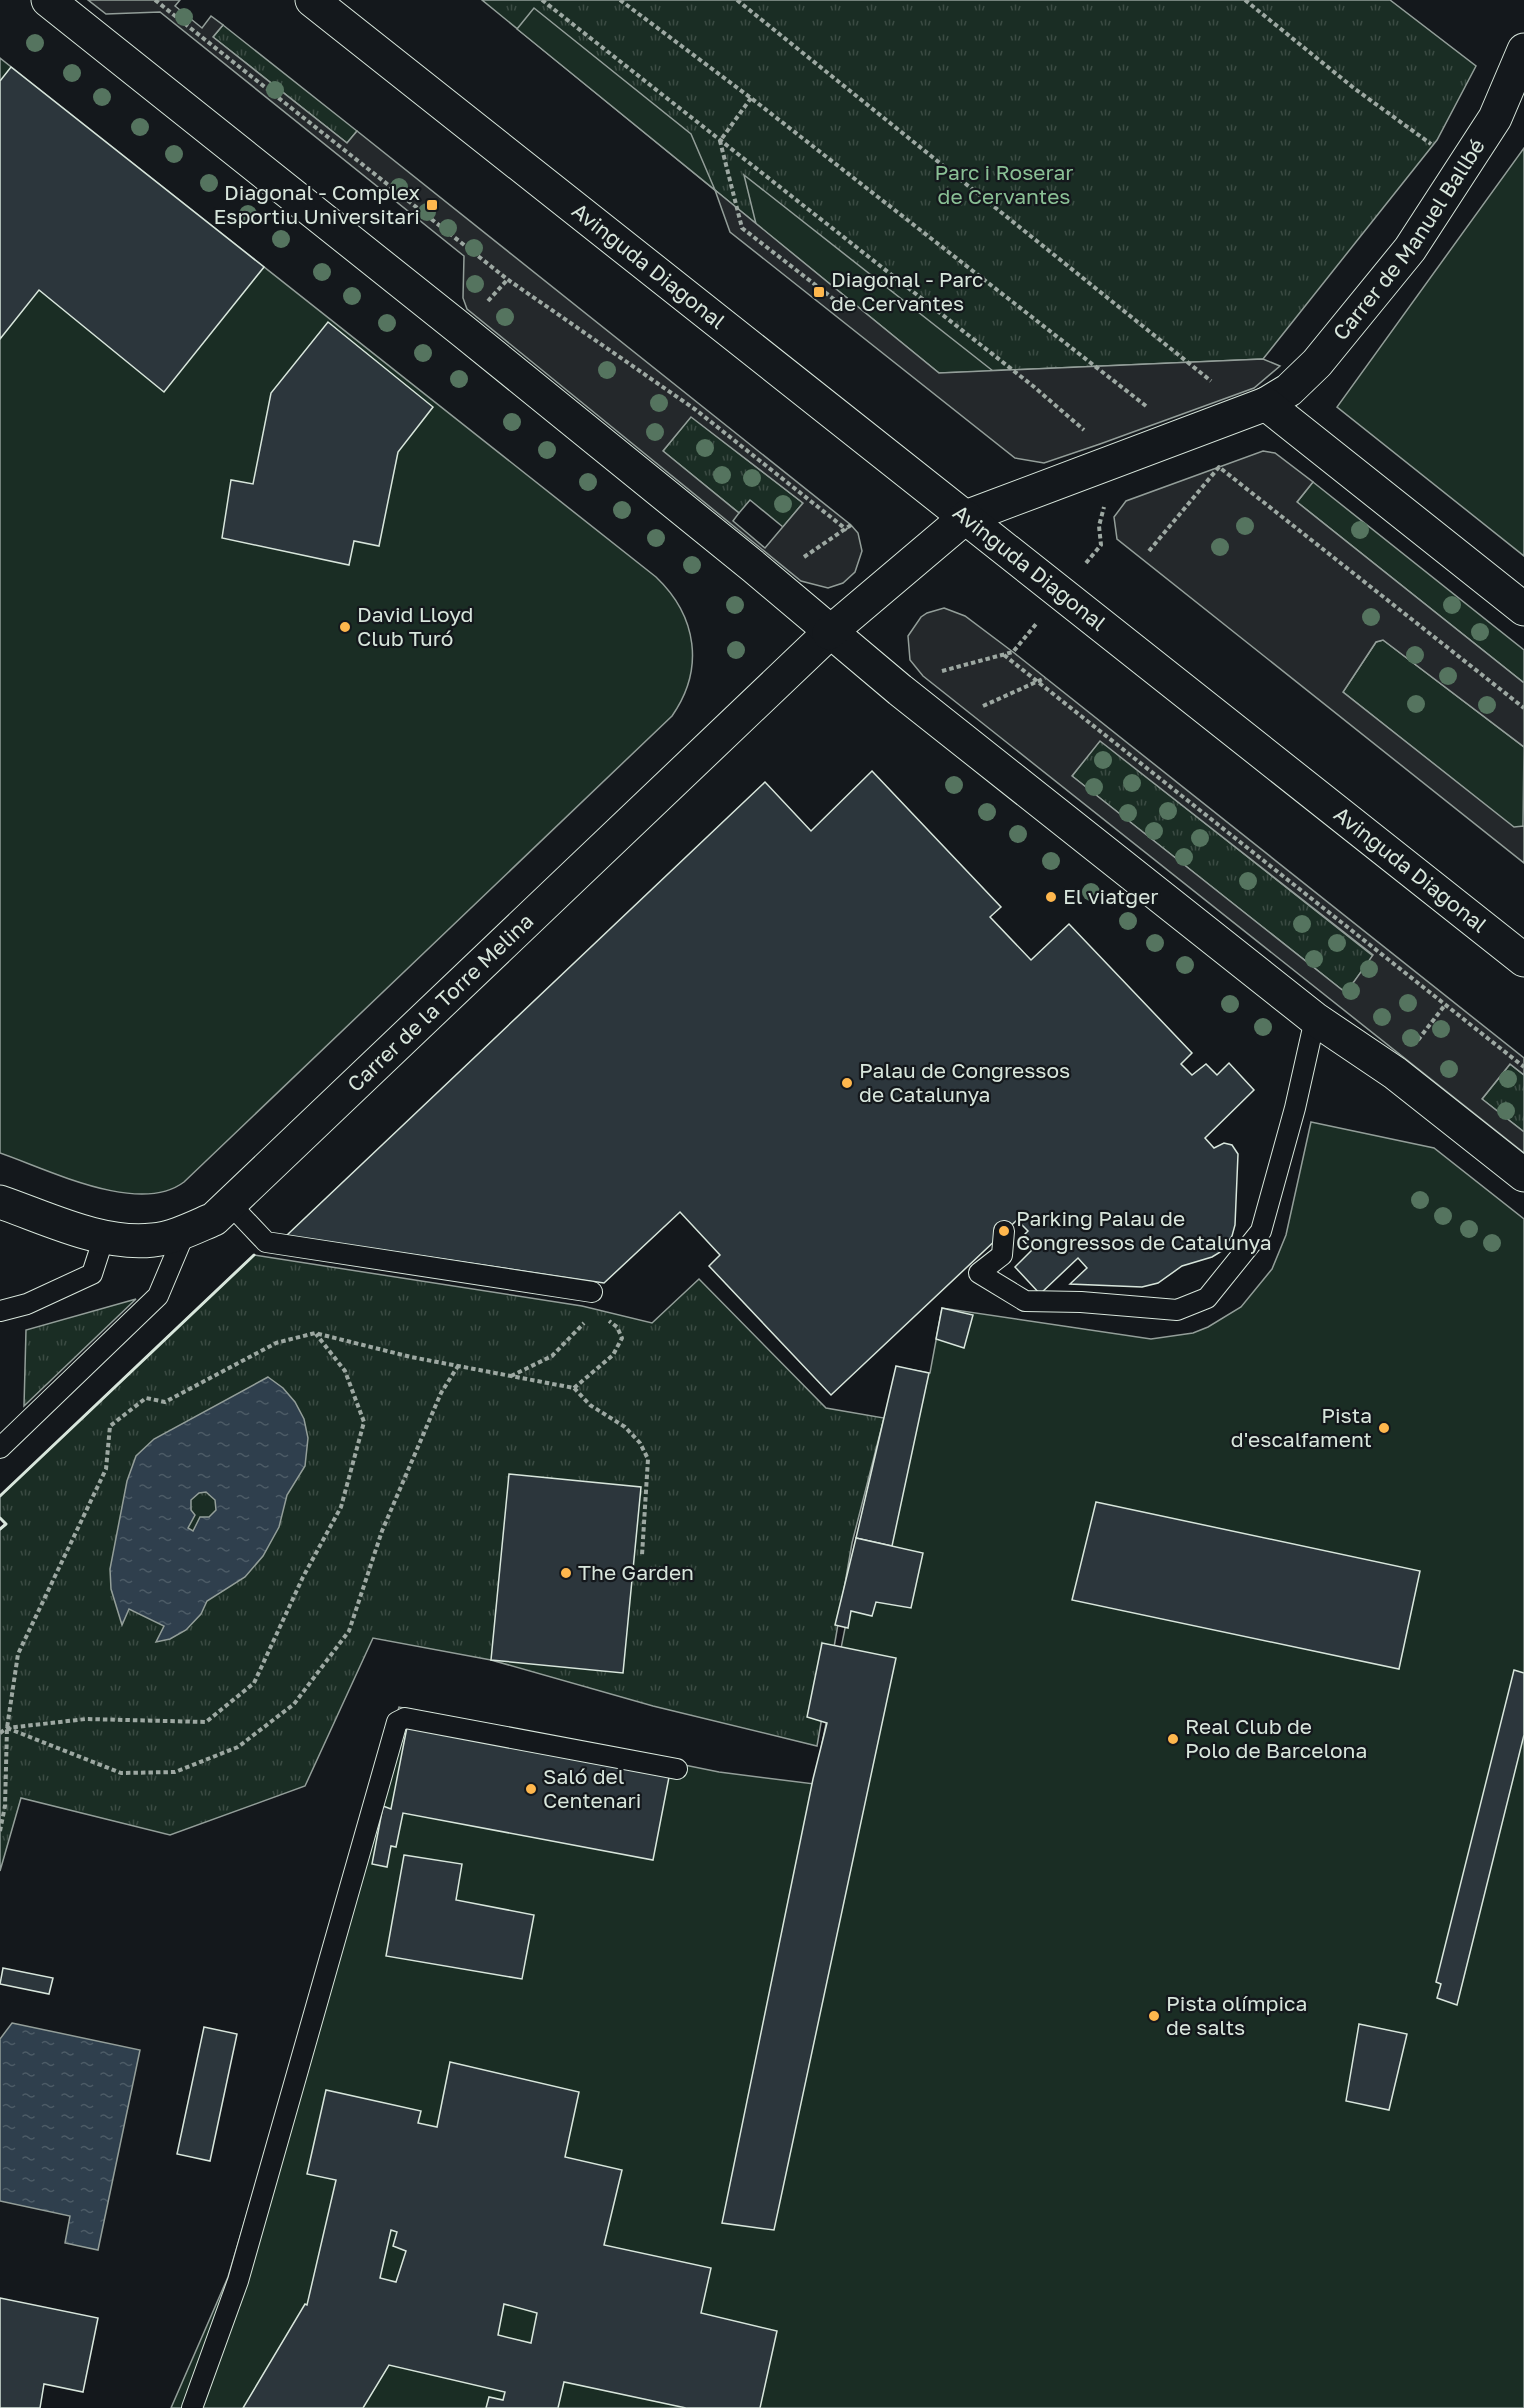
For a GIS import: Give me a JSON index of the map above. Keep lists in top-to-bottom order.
{
  "streets": {
    "main road": ["Carrer de Manuel Ballbé", "Avinguda Diagonal", "Carrer de la Torre Melina"]
  },
  "crossings": [
    ["Carrer de Manuel Ballbé", "Avinguda Diagonal"],
    ["Carrer de Manuel Ballbé", "Carrer de la Torre Melina"],
    ["Avinguda Diagonal", "Carrer de la Torre Melina"]
  ],
  "parks": ["Parc i Roserar de Cervantes"],
  "places": {
    "transit": ["Diagonal - Complex Esportiu Universitari", "Diagonal - Parc de Cervantes"],
    "other": [
      "David Lloyd Club Turó",
      "El viatger",
      "Palau de Congressos de Catalunya",
      "Parking Palau de Congressos de Catalunya",
      "Pista d'escalfament",
      "The Garden",
      "Real Club de Polo de Barcelona",
      "Saló del Centenari",
      "Pista olímpica de salts"
    ]
  }
}
